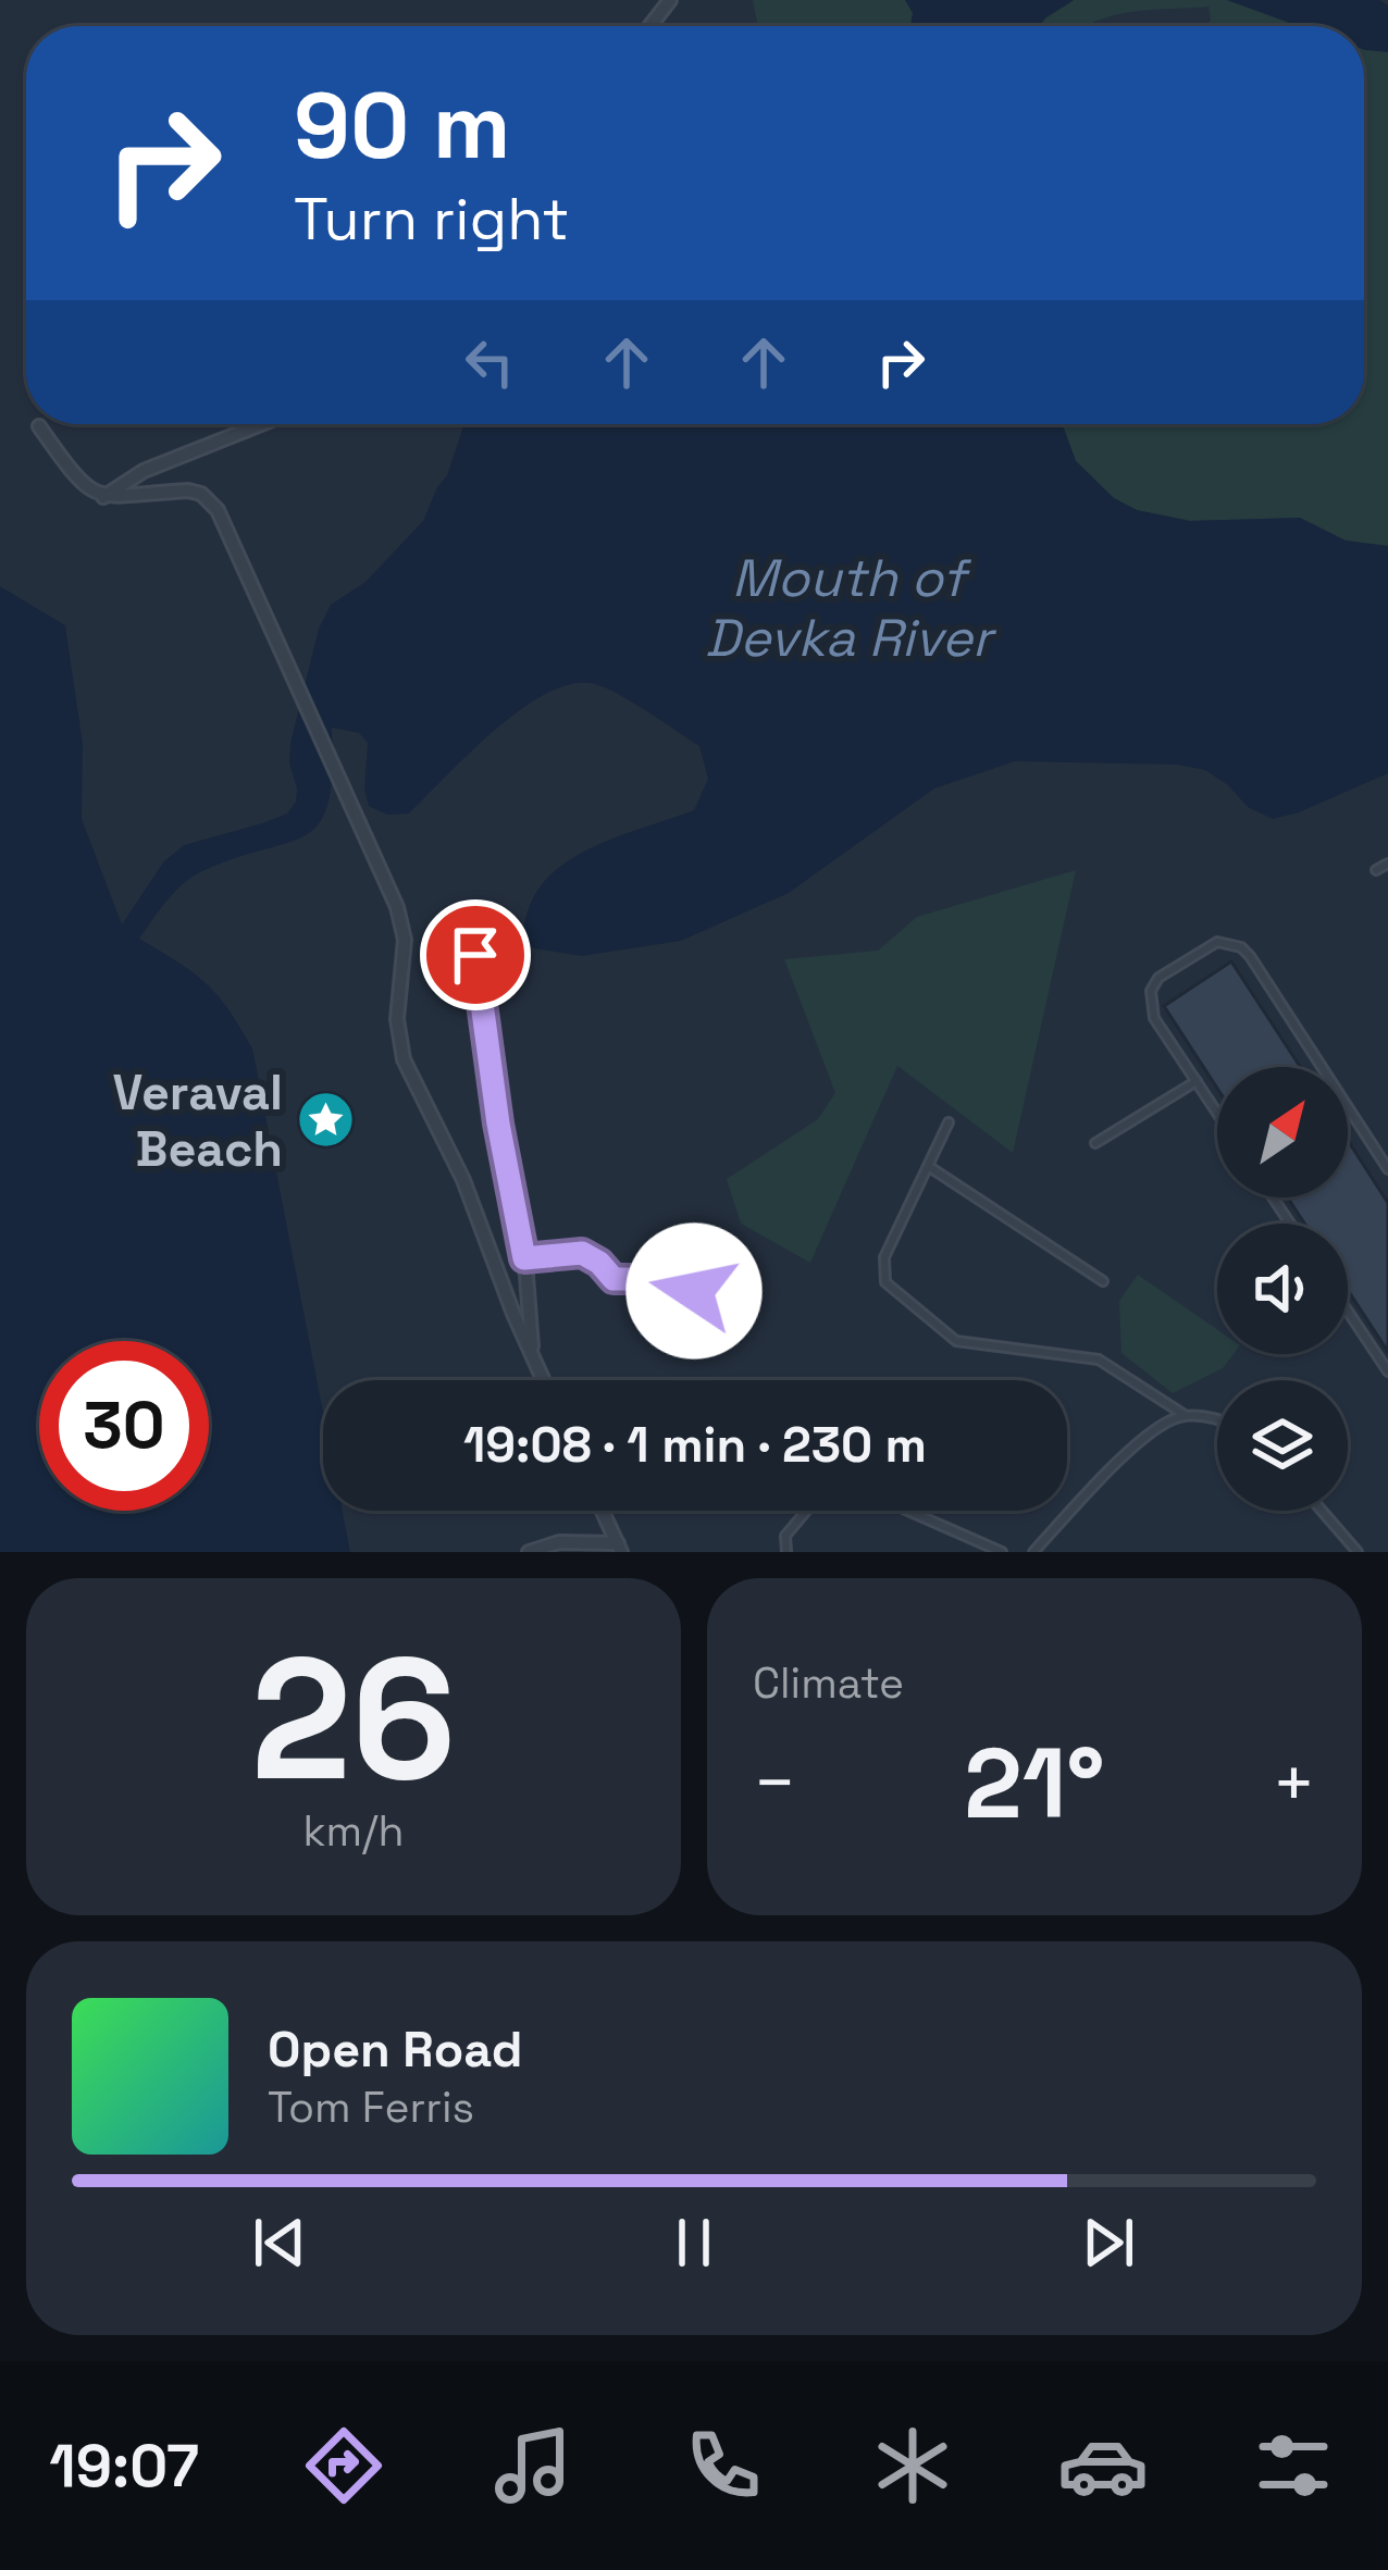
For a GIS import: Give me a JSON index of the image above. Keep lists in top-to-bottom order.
{
  "water": ["Mouth of Devka River"],
  "places": {
    "place": ["Veraval Beach"]
  },
  "north": "top right",
  "page": {
    "turn": ["90 m", "Turn right"],
    "limit": "30",
    "trip": "19:08 · 1 min · 230 m",
    "tile": [
      ["26", "km/h"],
      "Climate"
    ],
    "heat": ["−", "21°", "+"],
    "song": ["Open Road", "Tom Ferris"],
    "tabs": "19:07"
  }
}
